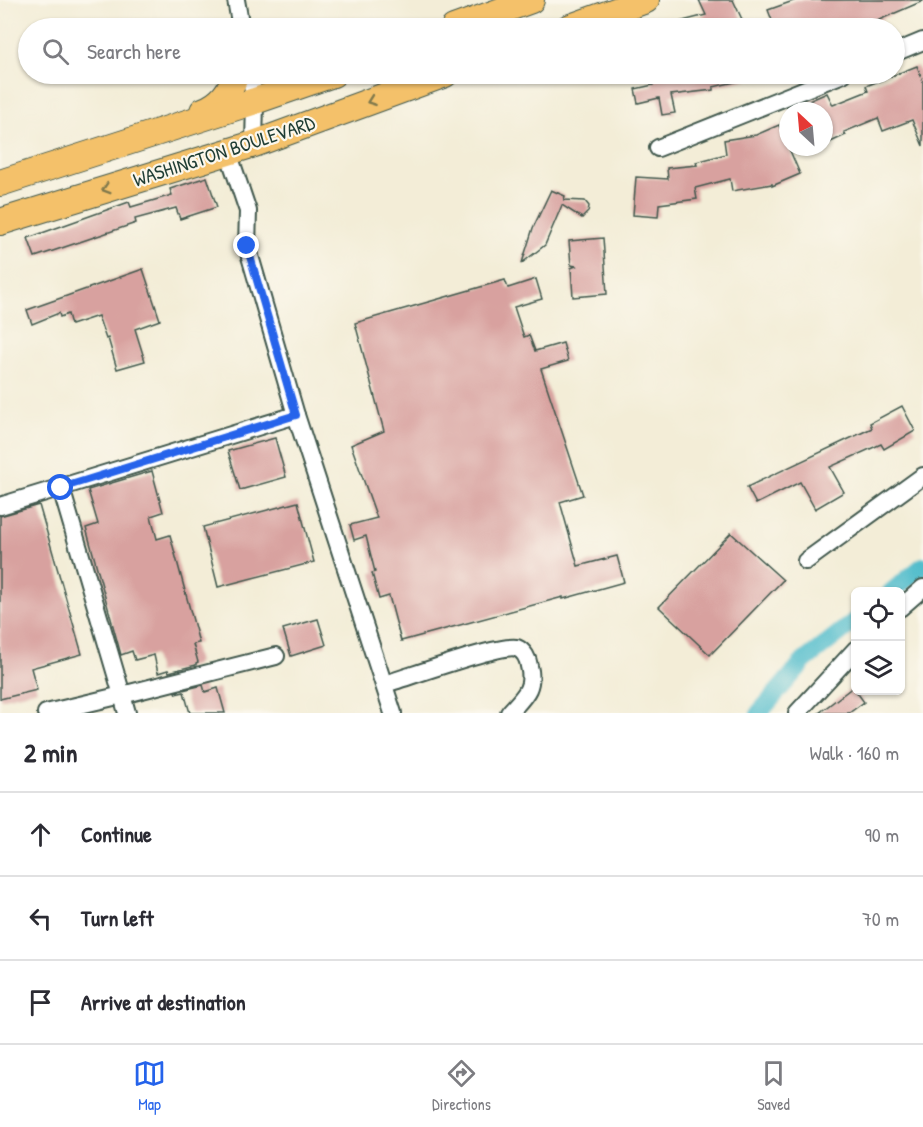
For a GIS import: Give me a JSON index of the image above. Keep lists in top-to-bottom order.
{
  "streets": {
    "highway": ["WASHINGTON BOULEVARD"]
  },
  "north": "top left",
  "page": {
    "search": "Search here",
    "heading": ["2 min", "Walk · 160 m"],
    "list": [
      ["Continue", "90 m"],
      ["Turn left", "70 m"],
      "Arrive at destination"
    ],
    "nav": ["Map", "Directions", "Saved"]
  }
}
